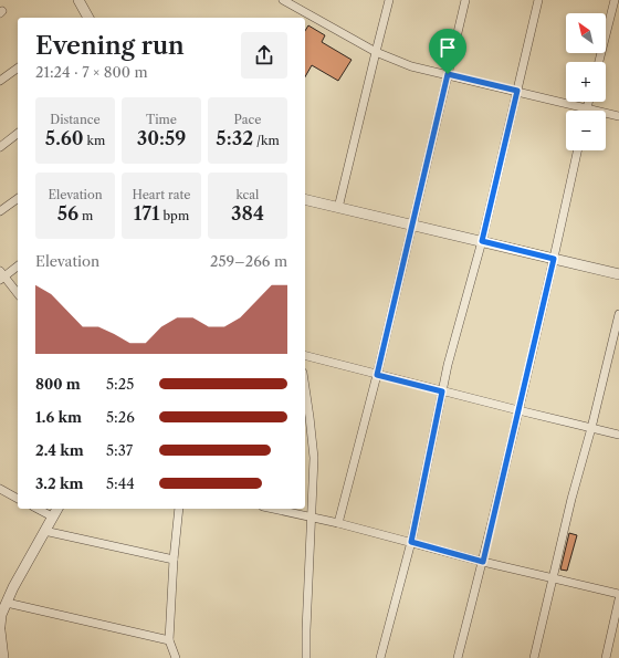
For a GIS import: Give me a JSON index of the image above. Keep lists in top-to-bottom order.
{
  "north": "top left",
  "page": {
    "map_buttons": ["+", "−"],
    "heading": ["Evening run", "21:24 · 7 × 800 m"],
    "stats": [
      ["Distance", "5.60 km"],
      ["Time", "30:59"],
      ["Pace", "5:32 /km"],
      ["Elevation", "56 m"],
      ["Heart rate", "171 bpm"],
      ["kcal", "384"]
    ],
    "chart": ["Elevation", "259–266 m"],
    "list": [
      {
        "name": "800 m",
        "note": "5:25"
      },
      {
        "name": "1.6 km",
        "note": "5:26"
      },
      {
        "name": "2.4 km",
        "note": "5:37"
      },
      {
        "name": "3.2 km",
        "note": "5:44"
      }
    ]
  }
}
